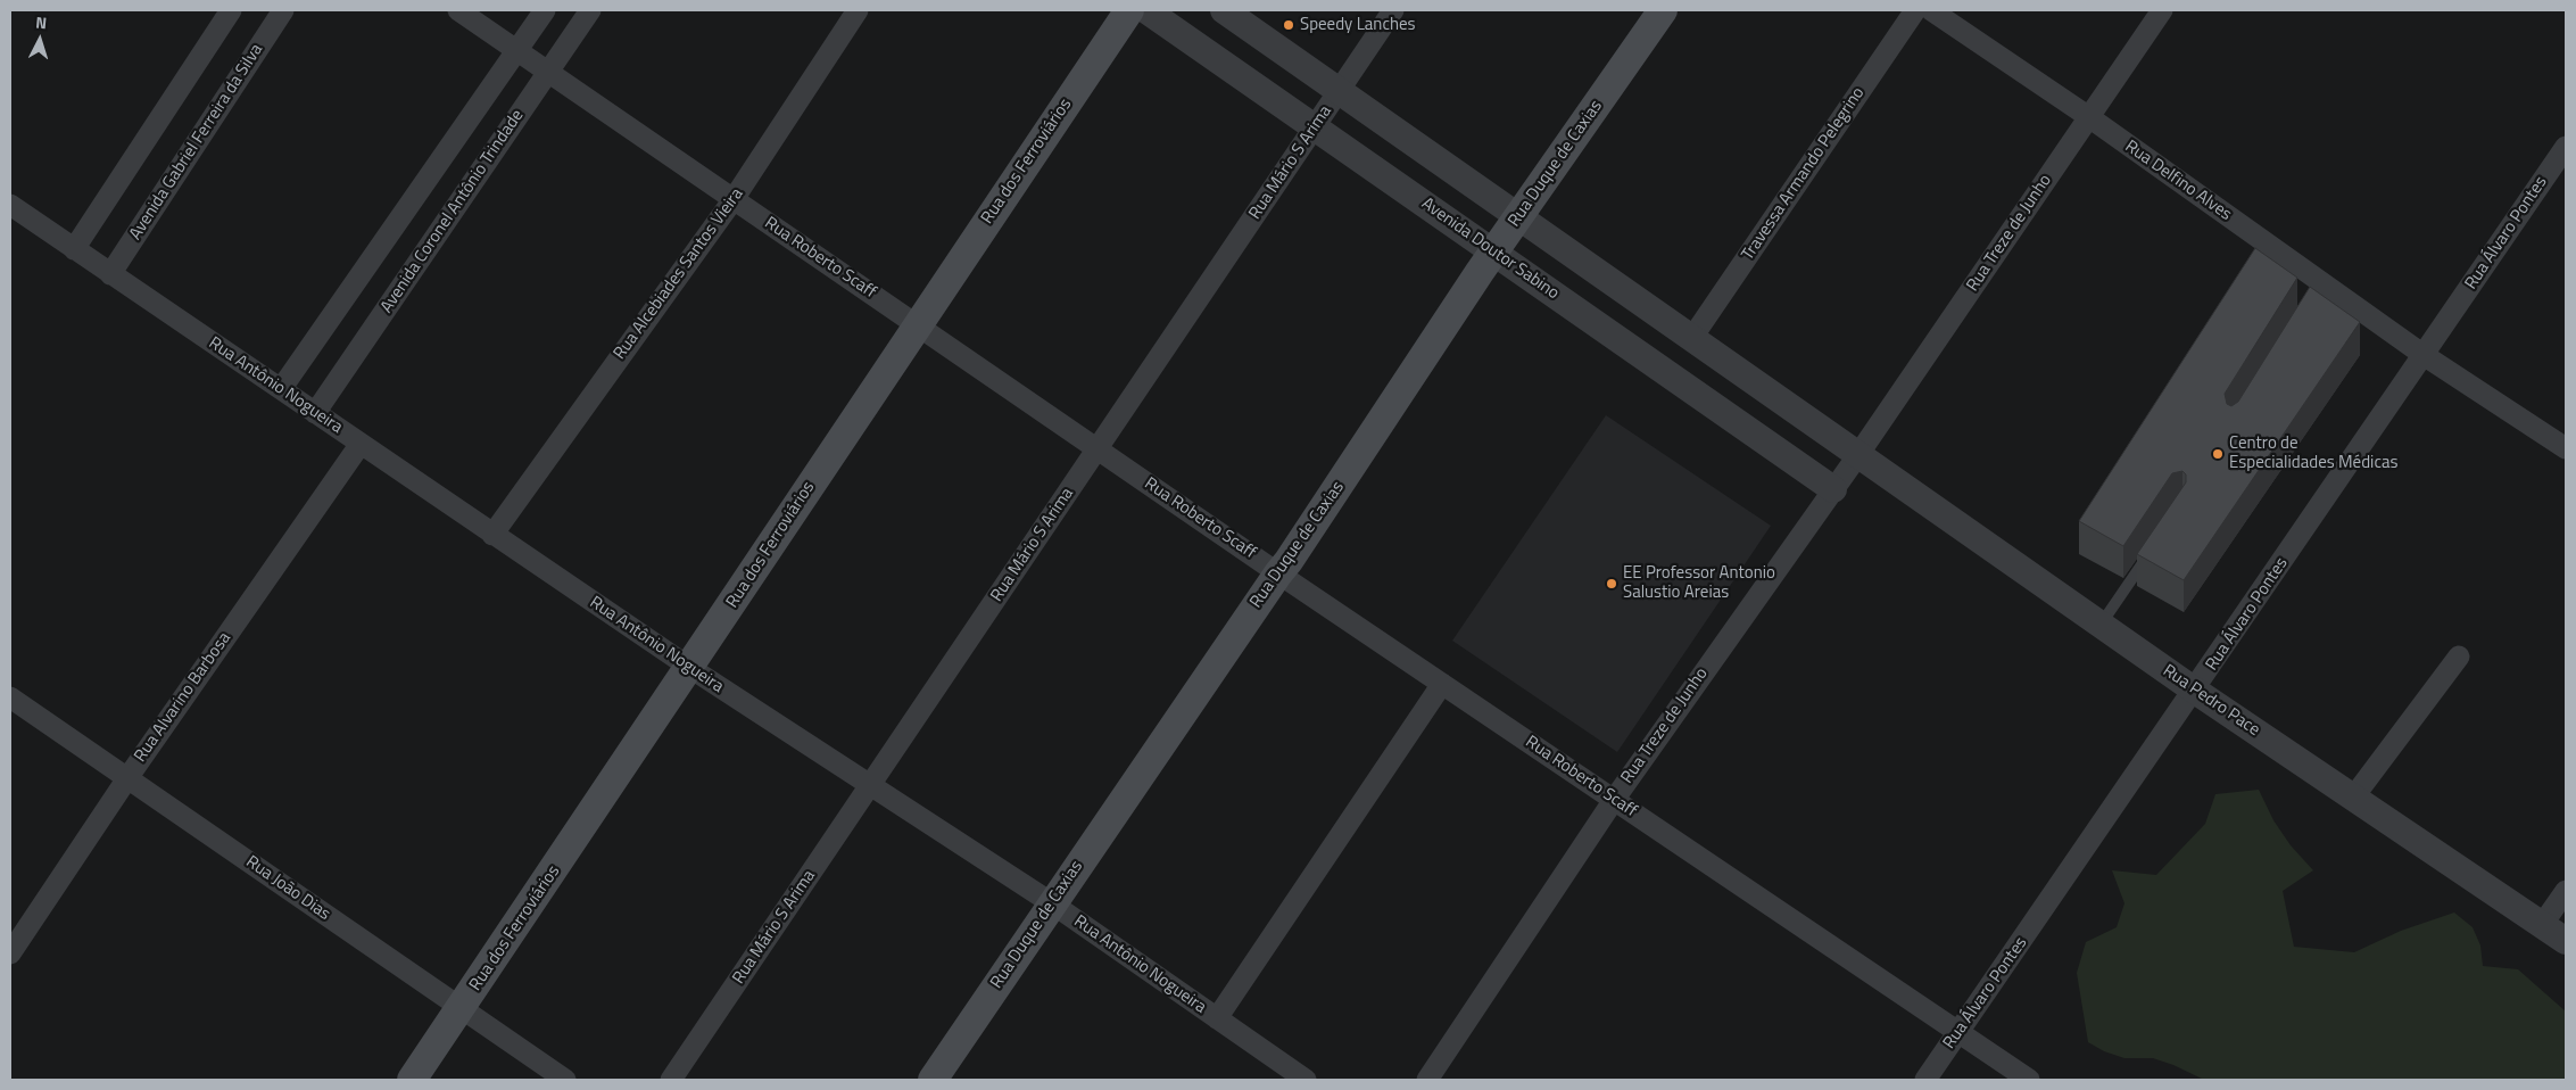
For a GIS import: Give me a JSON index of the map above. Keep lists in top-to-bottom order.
{
  "streets": {
    "main road": ["Rua dos Ferroviários", "Rua Duque de Caxias"],
    "street": [
      "Avenida Gabriel Ferreira da Silva",
      "Rua Mário S Arima",
      "Travessa Armando Pelegrino",
      "Rua Delfino Alves",
      "Avenida Coronel Antônio Trindade",
      "Rua Treze de Junho",
      "Rua Álvaro Pontes",
      "Avenida Doutor Sabino",
      "Rua Roberto Scaff",
      "Rua Alcebiades Santos Vieira",
      "Rua Antônio Nogueira",
      "Rua Alvarino Barbosa",
      "Rua Pedro Pace",
      "Rua João Dias"
    ]
  },
  "crossings": [
    ["Avenida Gabriel Ferreira da Silva", "Rua Antônio Nogueira"],
    ["Rua dos Ferroviários", "Rua Roberto Scaff"],
    ["Rua dos Ferroviários", "Rua Antônio Nogueira"],
    ["Rua dos Ferroviários", "Rua João Dias"],
    ["Rua Mário S Arima", "Avenida Doutor Sabino"],
    ["Rua Mário S Arima", "Rua Roberto Scaff"],
    ["Rua Mário S Arima", "Rua Antônio Nogueira"],
    ["Rua Duque de Caxias", "Avenida Doutor Sabino"],
    ["Rua Duque de Caxias", "Rua Roberto Scaff"],
    ["Rua Duque de Caxias", "Rua Antônio Nogueira"],
    ["Rua Delfino Alves", "Rua Treze de Junho"],
    ["Rua Delfino Alves", "Rua Álvaro Pontes"],
    ["Avenida Coronel Antônio Trindade", "Rua Roberto Scaff"],
    ["Avenida Coronel Antônio Trindade", "Rua Antônio Nogueira"],
    ["Rua Treze de Junho", "Avenida Doutor Sabino"],
    ["Rua Treze de Junho", "Rua Roberto Scaff"],
    ["Rua Treze de Junho", "Rua Pedro Pace"],
    ["Rua Álvaro Pontes", "Rua Roberto Scaff"],
    ["Rua Álvaro Pontes", "Rua Pedro Pace"],
    ["Rua Roberto Scaff", "Rua Alcebiades Santos Vieira"],
    ["Rua Alcebiades Santos Vieira", "Rua Antônio Nogueira"],
    ["Rua Antônio Nogueira", "Rua Alvarino Barbosa"],
    ["Rua Alvarino Barbosa", "Rua João Dias"]
  ],
  "places": ["Speedy Lanches", "Centro de Especialidades Médicas", "EE Professor Antonio Salustio Areias"],
  "north": "top"
}
